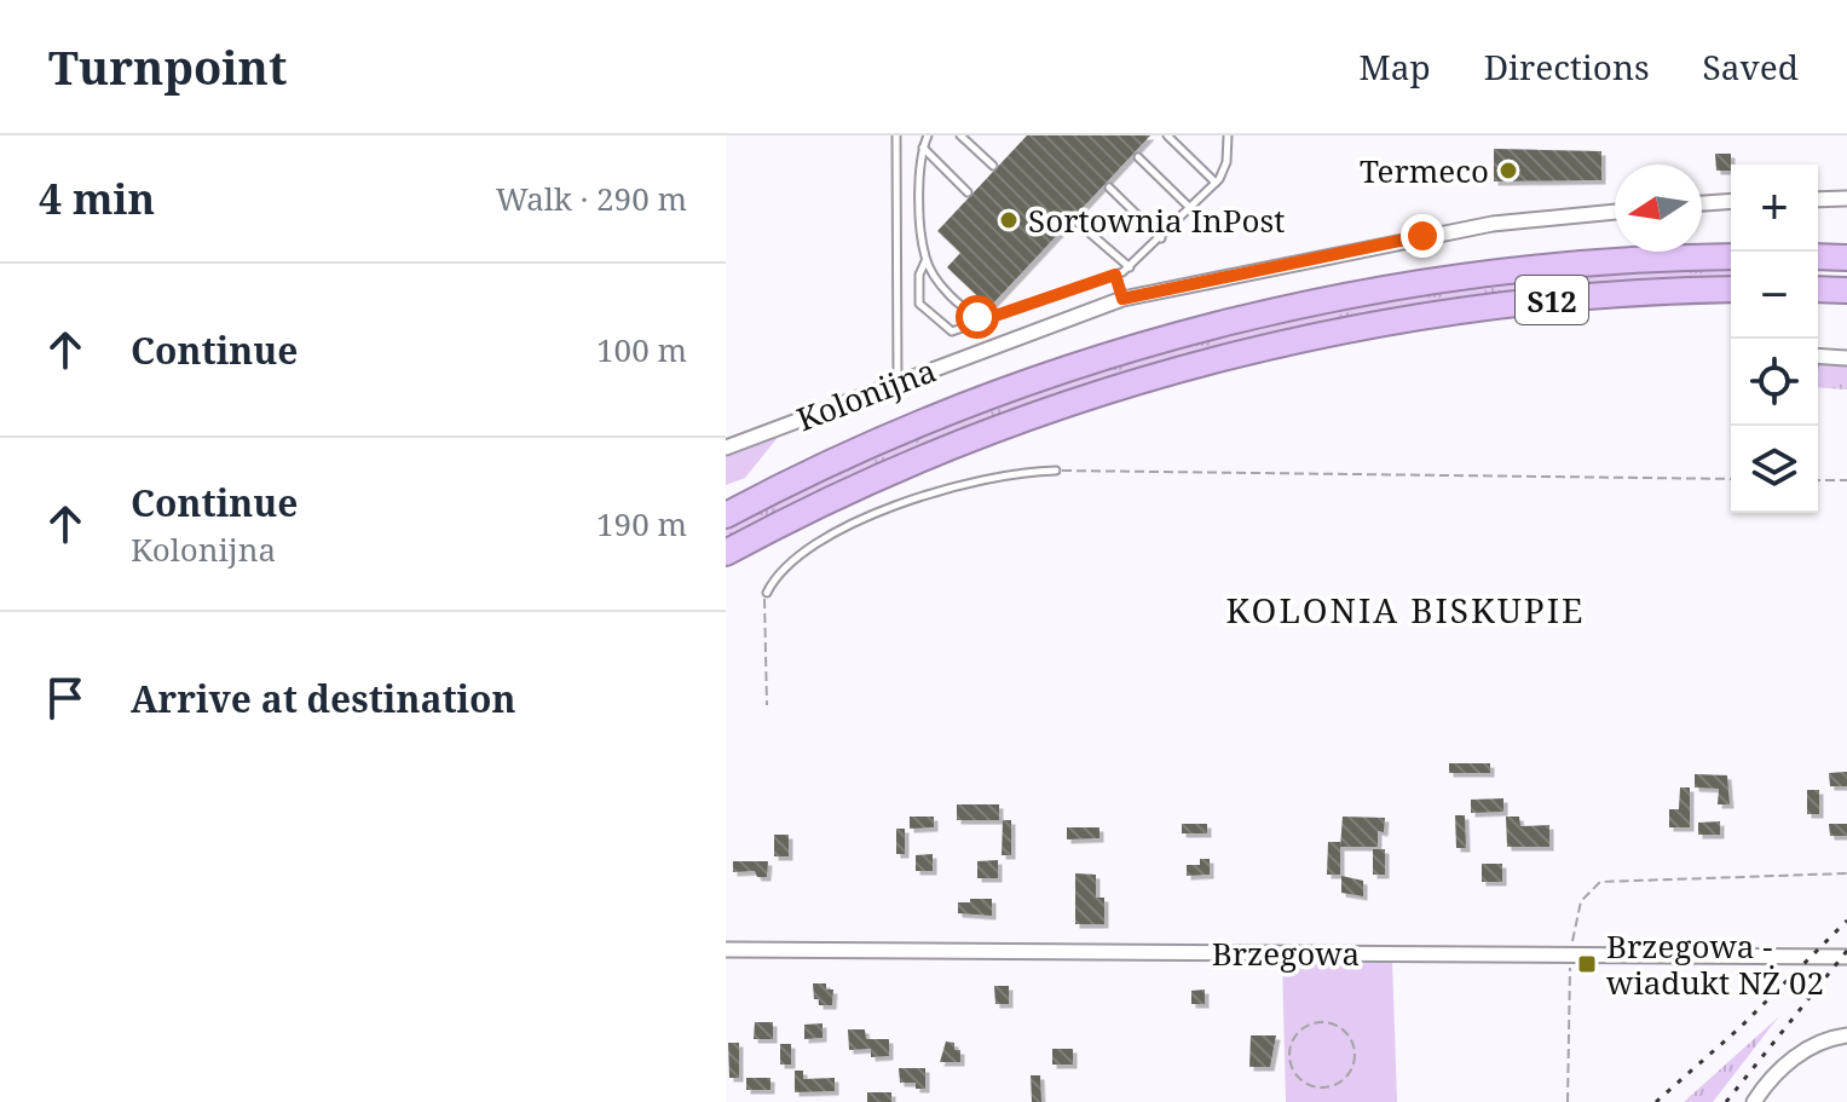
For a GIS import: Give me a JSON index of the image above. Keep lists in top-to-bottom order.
{
  "streets": {
    "highway": ["S12"],
    "street": ["Kolonijna", "Brzegowa"]
  },
  "districts": ["KOLONIA BISKUPIE"],
  "places": {
    "other": ["Termeco", "Sortownia InPost"],
    "transit": ["Brzegowa - wiadukt NŻ 02"]
  },
  "north": "left",
  "page": {
    "header": "Turnpoint",
    "nav": ["Map", "Directions", "Saved"],
    "heading": ["4 min", "Walk · 290 m"],
    "map_buttons": ["+", "−"],
    "list": [
      ["Continue", "100 m"],
      ["Continue", "Kolonijna", "190 m"],
      "Arrive at destination"
    ]
  }
}
